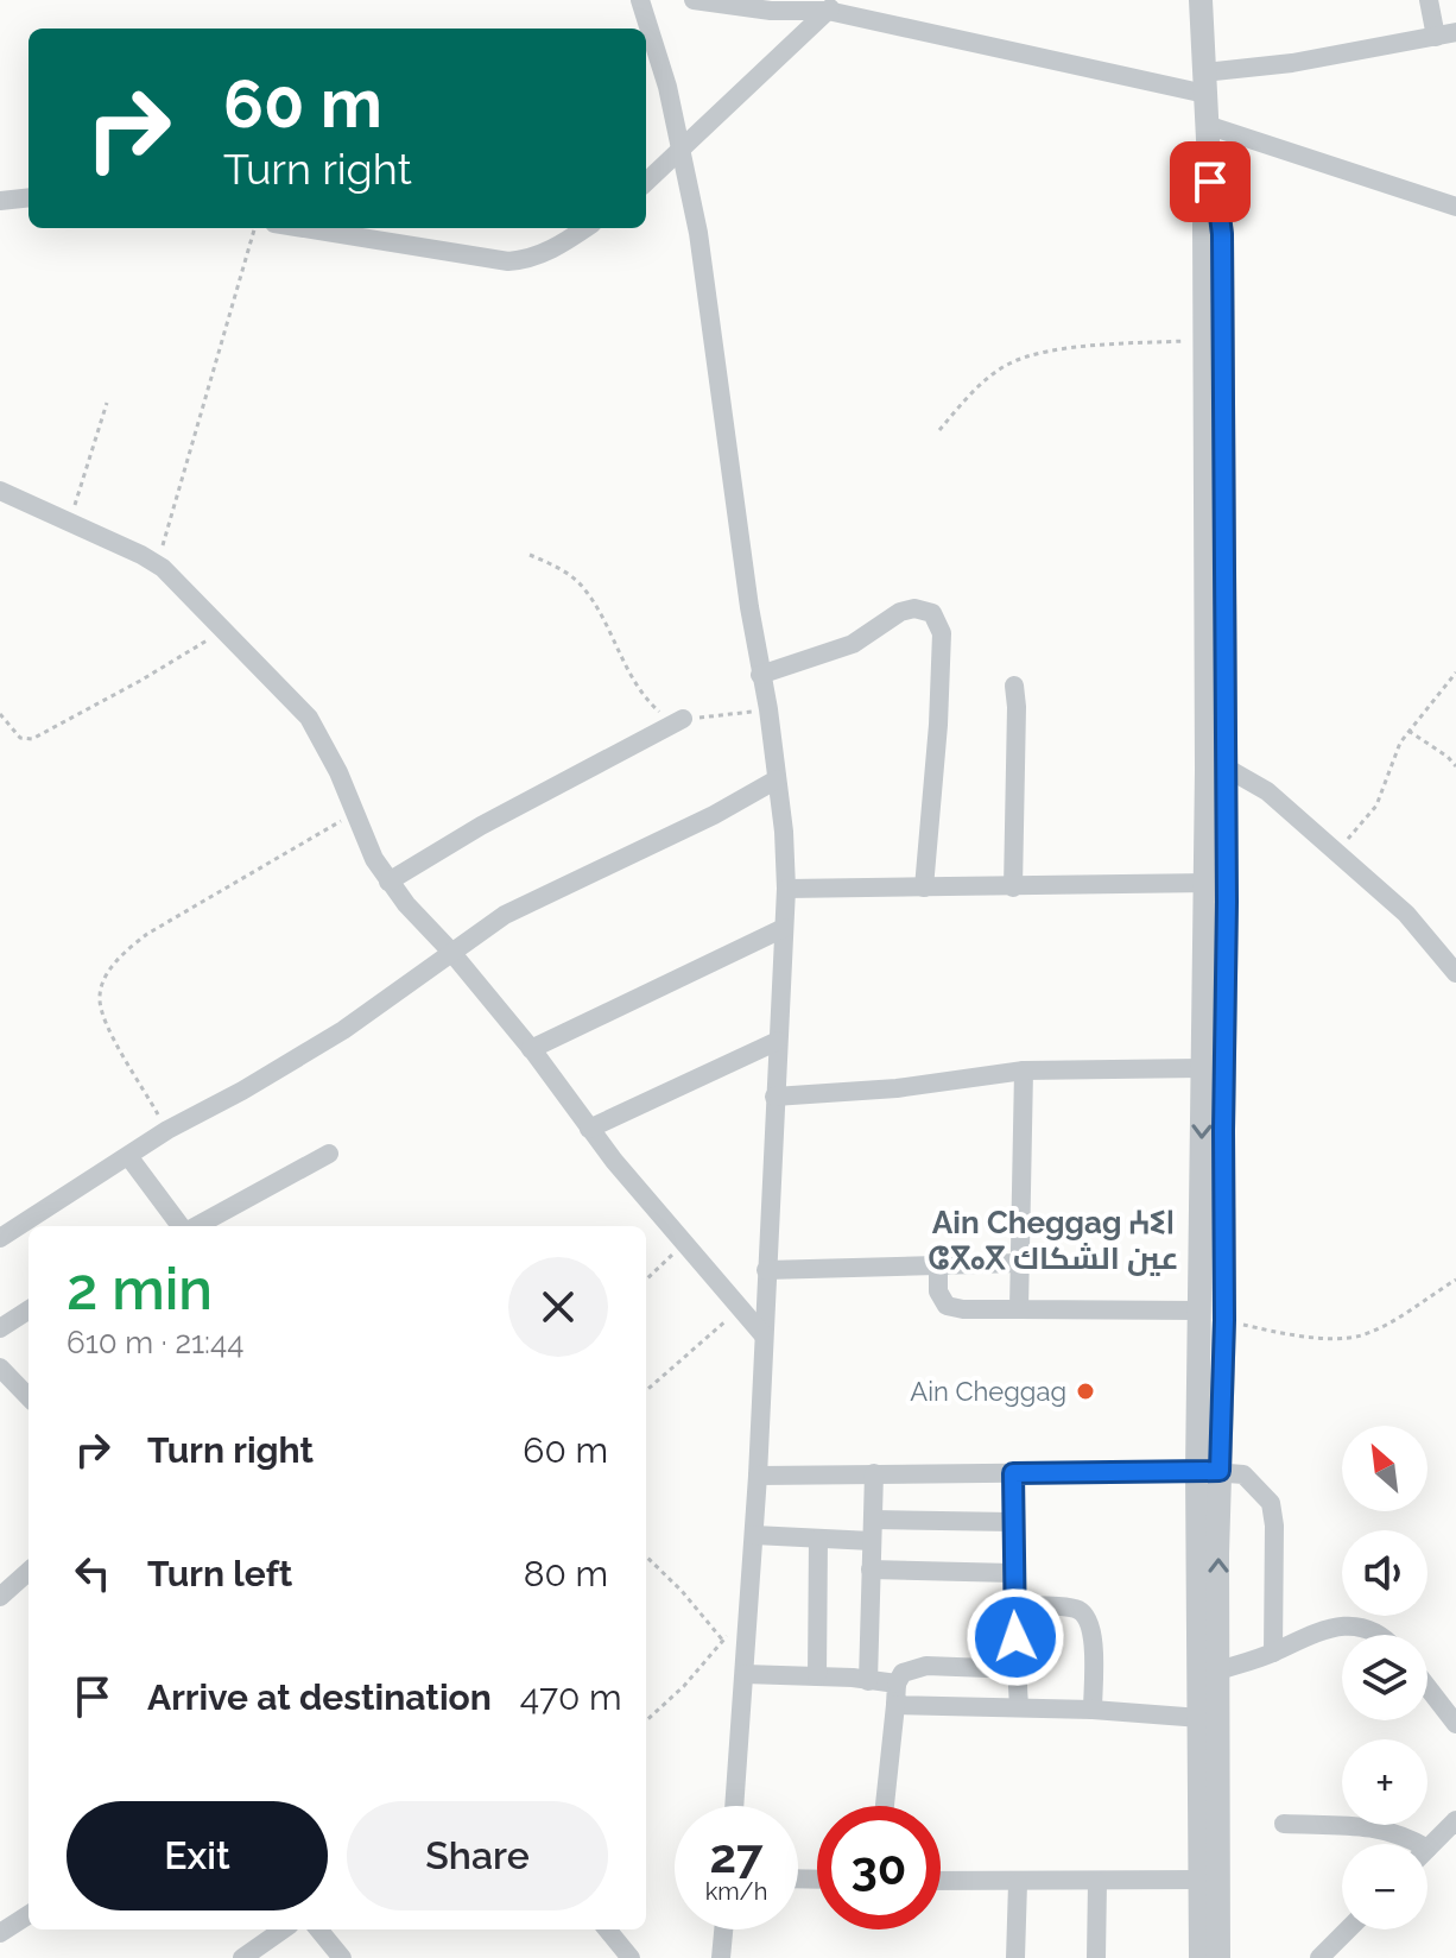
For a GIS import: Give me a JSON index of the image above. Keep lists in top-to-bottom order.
{
  "districts": ["Ain Cheggag ⵄⵉⵏ ⵛⴳⴰⴳ عين الشكاك"],
  "places": ["Ain Cheggag"],
  "north": "top left",
  "page": {
    "turn": ["60 m", "Turn right"],
    "heading": ["2 min", "610 m · 21:44"],
    "list": [
      {
        "name": "Turn right",
        "value": "60 m"
      },
      {
        "name": "Turn left",
        "value": "80 m"
      },
      {
        "name": "Arrive at destination",
        "value": "470 m"
      }
    ],
    "map_buttons": ["+", "−"],
    "buttons": ["Exit", "Share"],
    "speed": "27 km/h",
    "limit": "30"
  }
}
